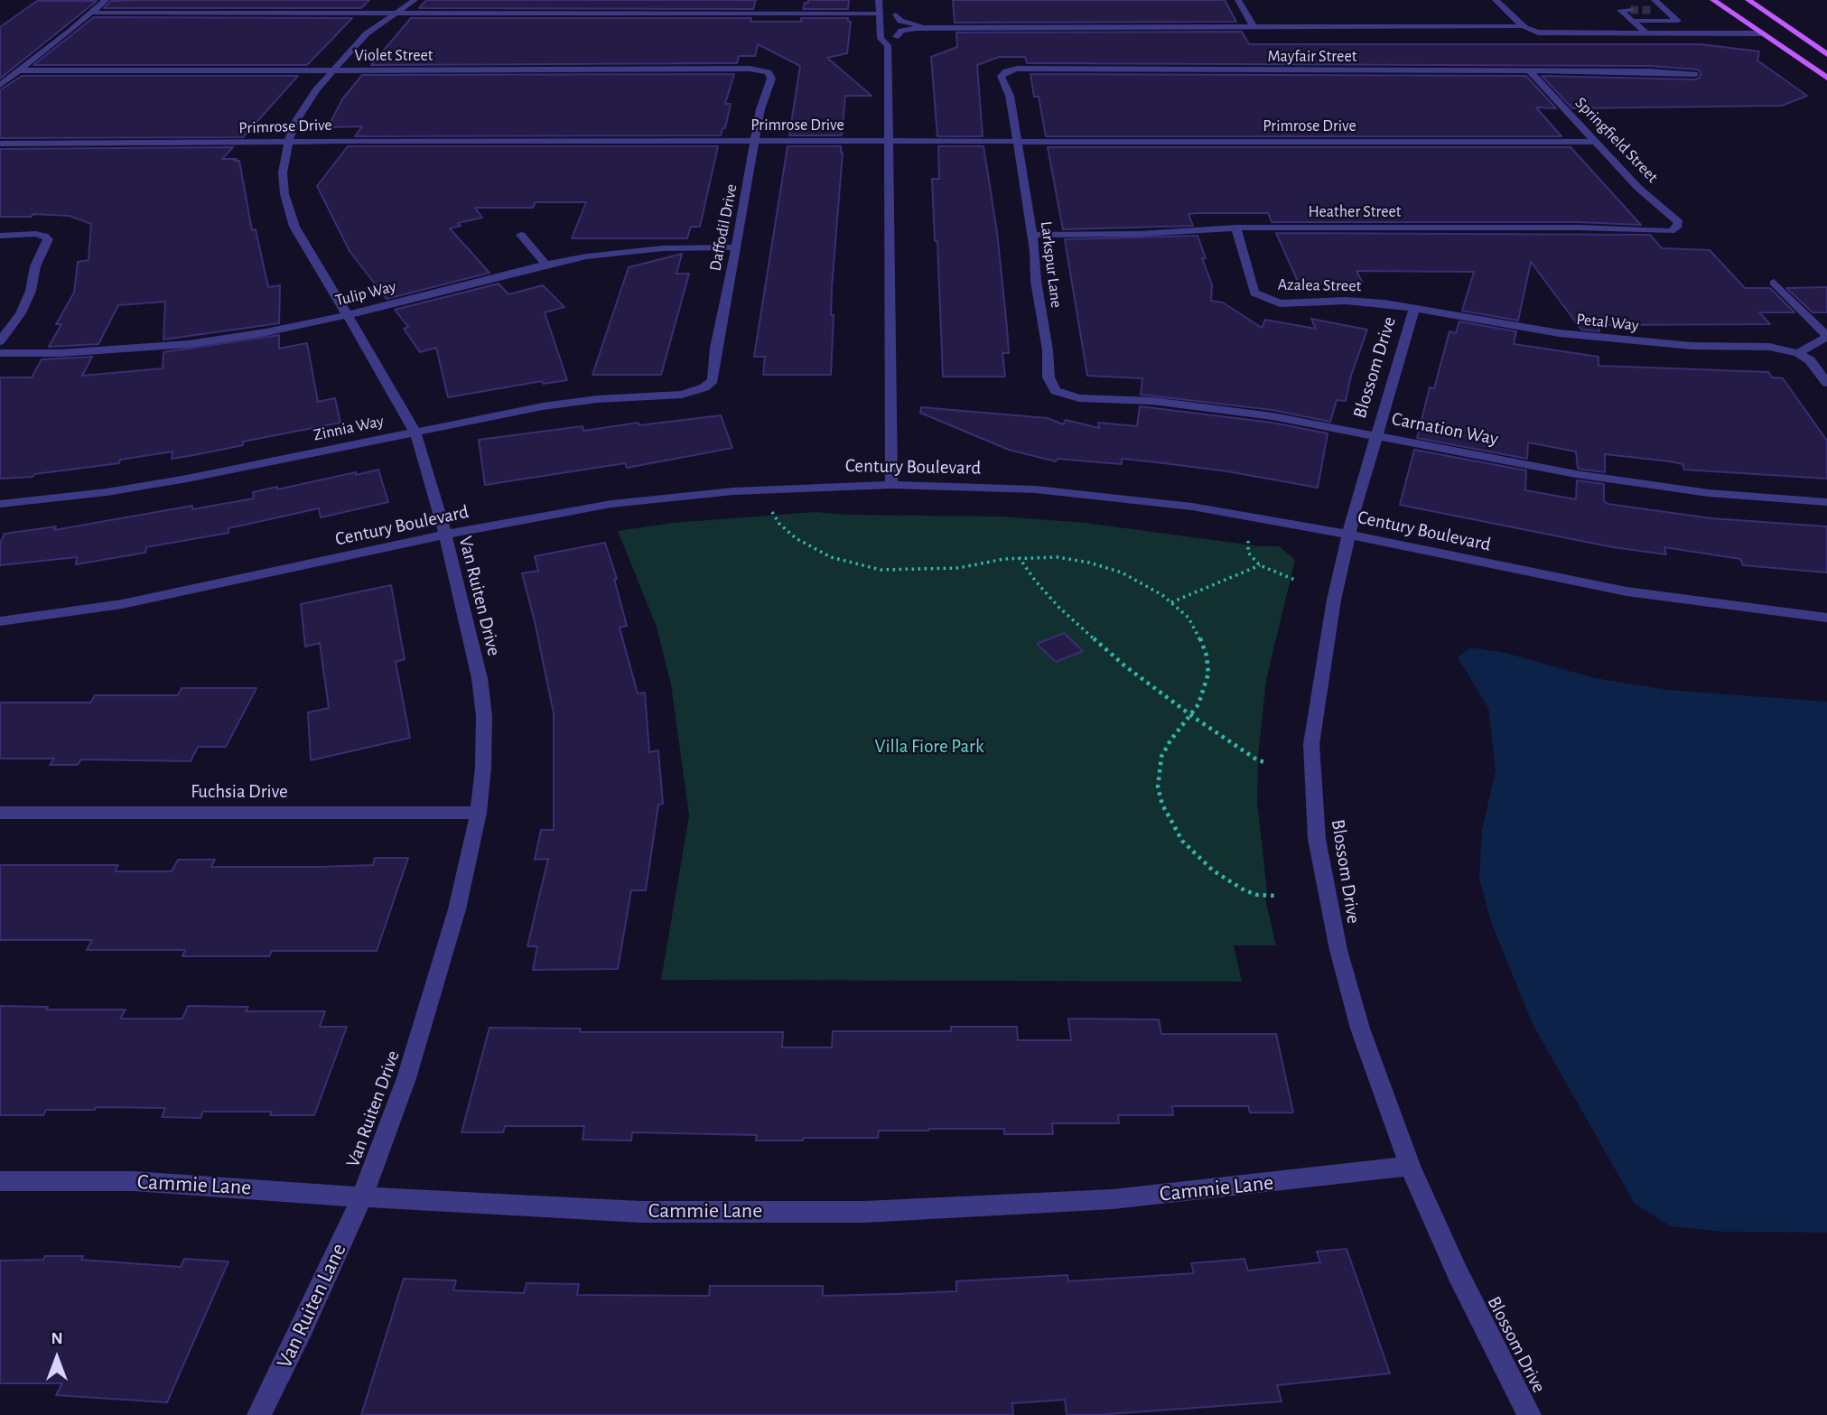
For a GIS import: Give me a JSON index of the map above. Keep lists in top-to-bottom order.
{
  "streets": {
    "street": [
      "Violet Street",
      "Mayfair Street",
      "Primrose Drive",
      "Springfield Street",
      "Heather Street",
      "Daffodil Drive",
      "Larkspur Lane",
      "Azalea Street",
      "Tulip Way",
      "Petal Way",
      "Blossom Drive",
      "Zinnia Way",
      "Carnation Way",
      "Century Boulevard",
      "Van Ruiten Drive",
      "Fuchsia Drive",
      "Cammie Lane",
      "Van Ruiten Lane"
    ]
  },
  "crossings": [
    ["Violet Street", "Daffodil Drive"],
    ["Violet Street", "Van Ruiten Drive"],
    ["Mayfair Street", "Primrose Drive"],
    ["Mayfair Street", "Springfield Street"],
    ["Mayfair Street", "Larkspur Lane"],
    ["Primrose Drive", "Springfield Street"],
    ["Primrose Drive", "Daffodil Drive"],
    ["Primrose Drive", "Larkspur Lane"],
    ["Primrose Drive", "Van Ruiten Drive"],
    ["Springfield Street", "Heather Street"],
    ["Heather Street", "Larkspur Lane"],
    ["Heather Street", "Azalea Street"],
    ["Daffodil Drive", "Tulip Way"],
    ["Daffodil Drive", "Zinnia Way"],
    ["Larkspur Lane", "Carnation Way"],
    ["Azalea Street", "Petal Way"],
    ["Azalea Street", "Blossom Drive"],
    ["Tulip Way", "Van Ruiten Drive"],
    ["Petal Way", "Blossom Drive"],
    ["Blossom Drive", "Carnation Way"],
    ["Blossom Drive", "Century Boulevard"],
    ["Blossom Drive", "Cammie Lane"],
    ["Zinnia Way", "Van Ruiten Drive"],
    ["Century Boulevard", "Van Ruiten Drive"],
    ["Van Ruiten Drive", "Fuchsia Drive"],
    ["Van Ruiten Drive", "Cammie Lane"],
    ["Van Ruiten Drive", "Van Ruiten Lane"],
    ["Cammie Lane", "Van Ruiten Lane"]
  ],
  "parks": ["Villa Fiore Park"],
  "north": "top"
}
